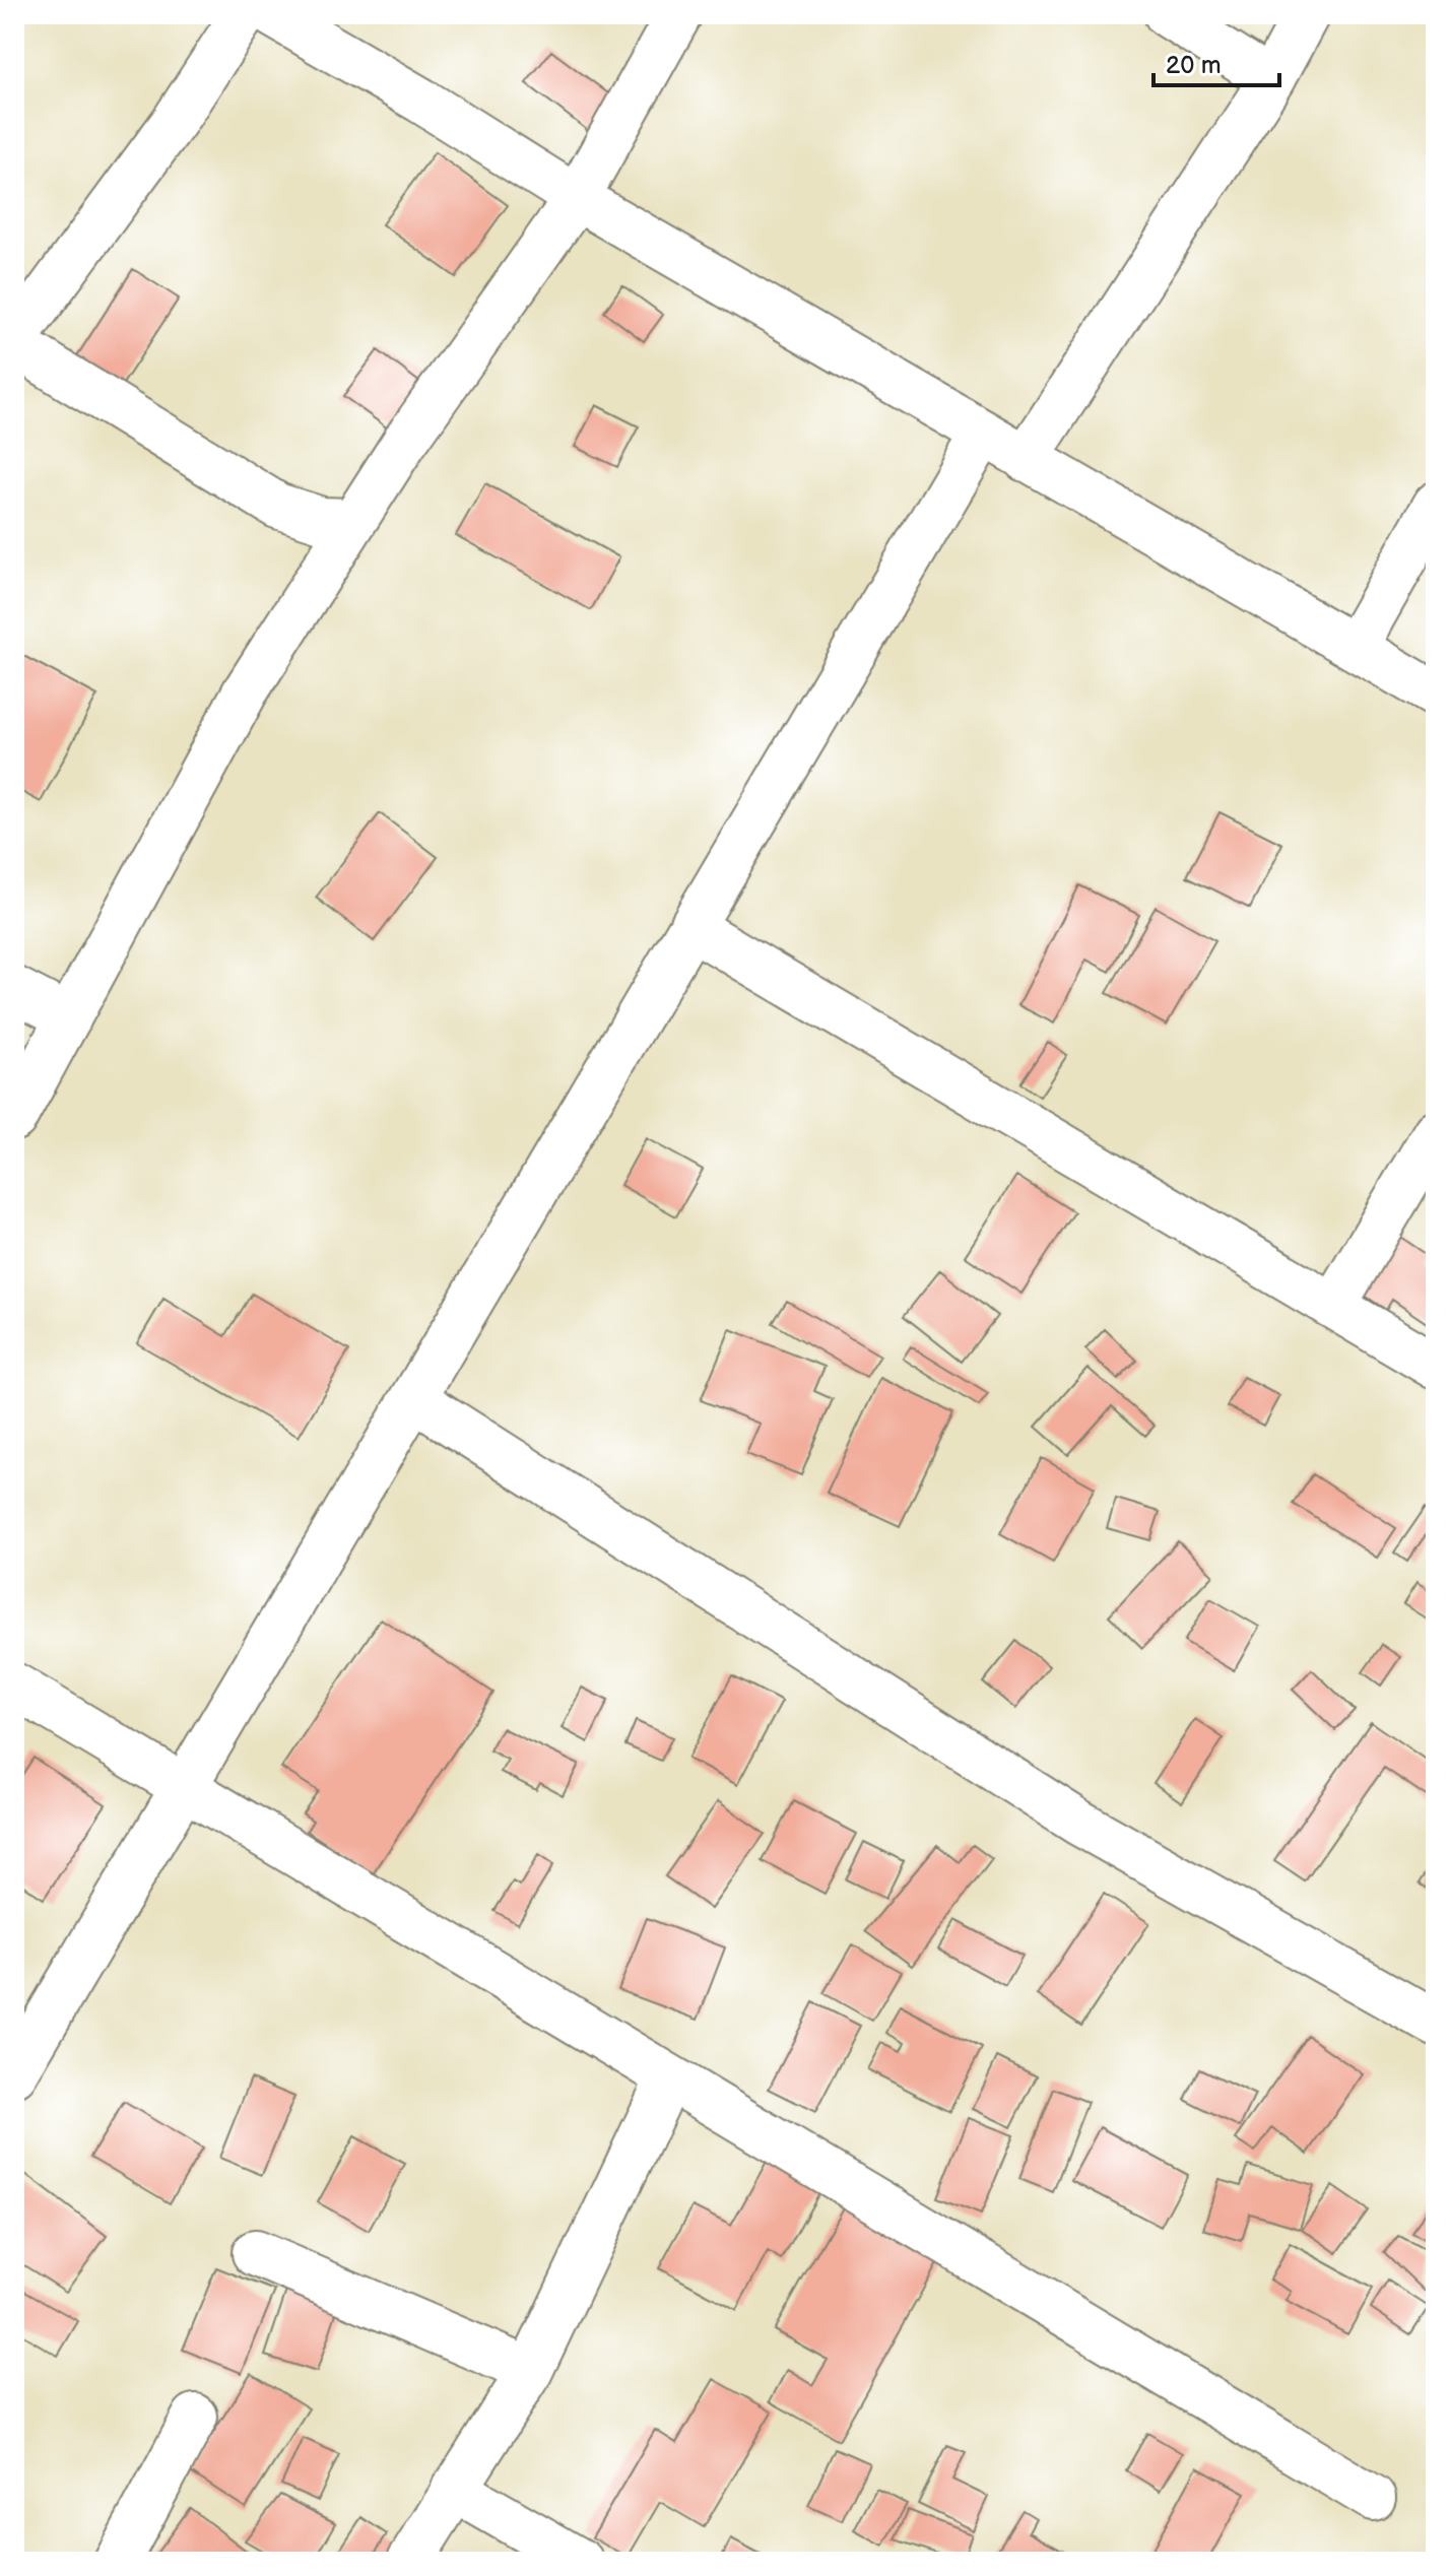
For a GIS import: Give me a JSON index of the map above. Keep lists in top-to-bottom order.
{
  "scale_bar": "20 m"
}
